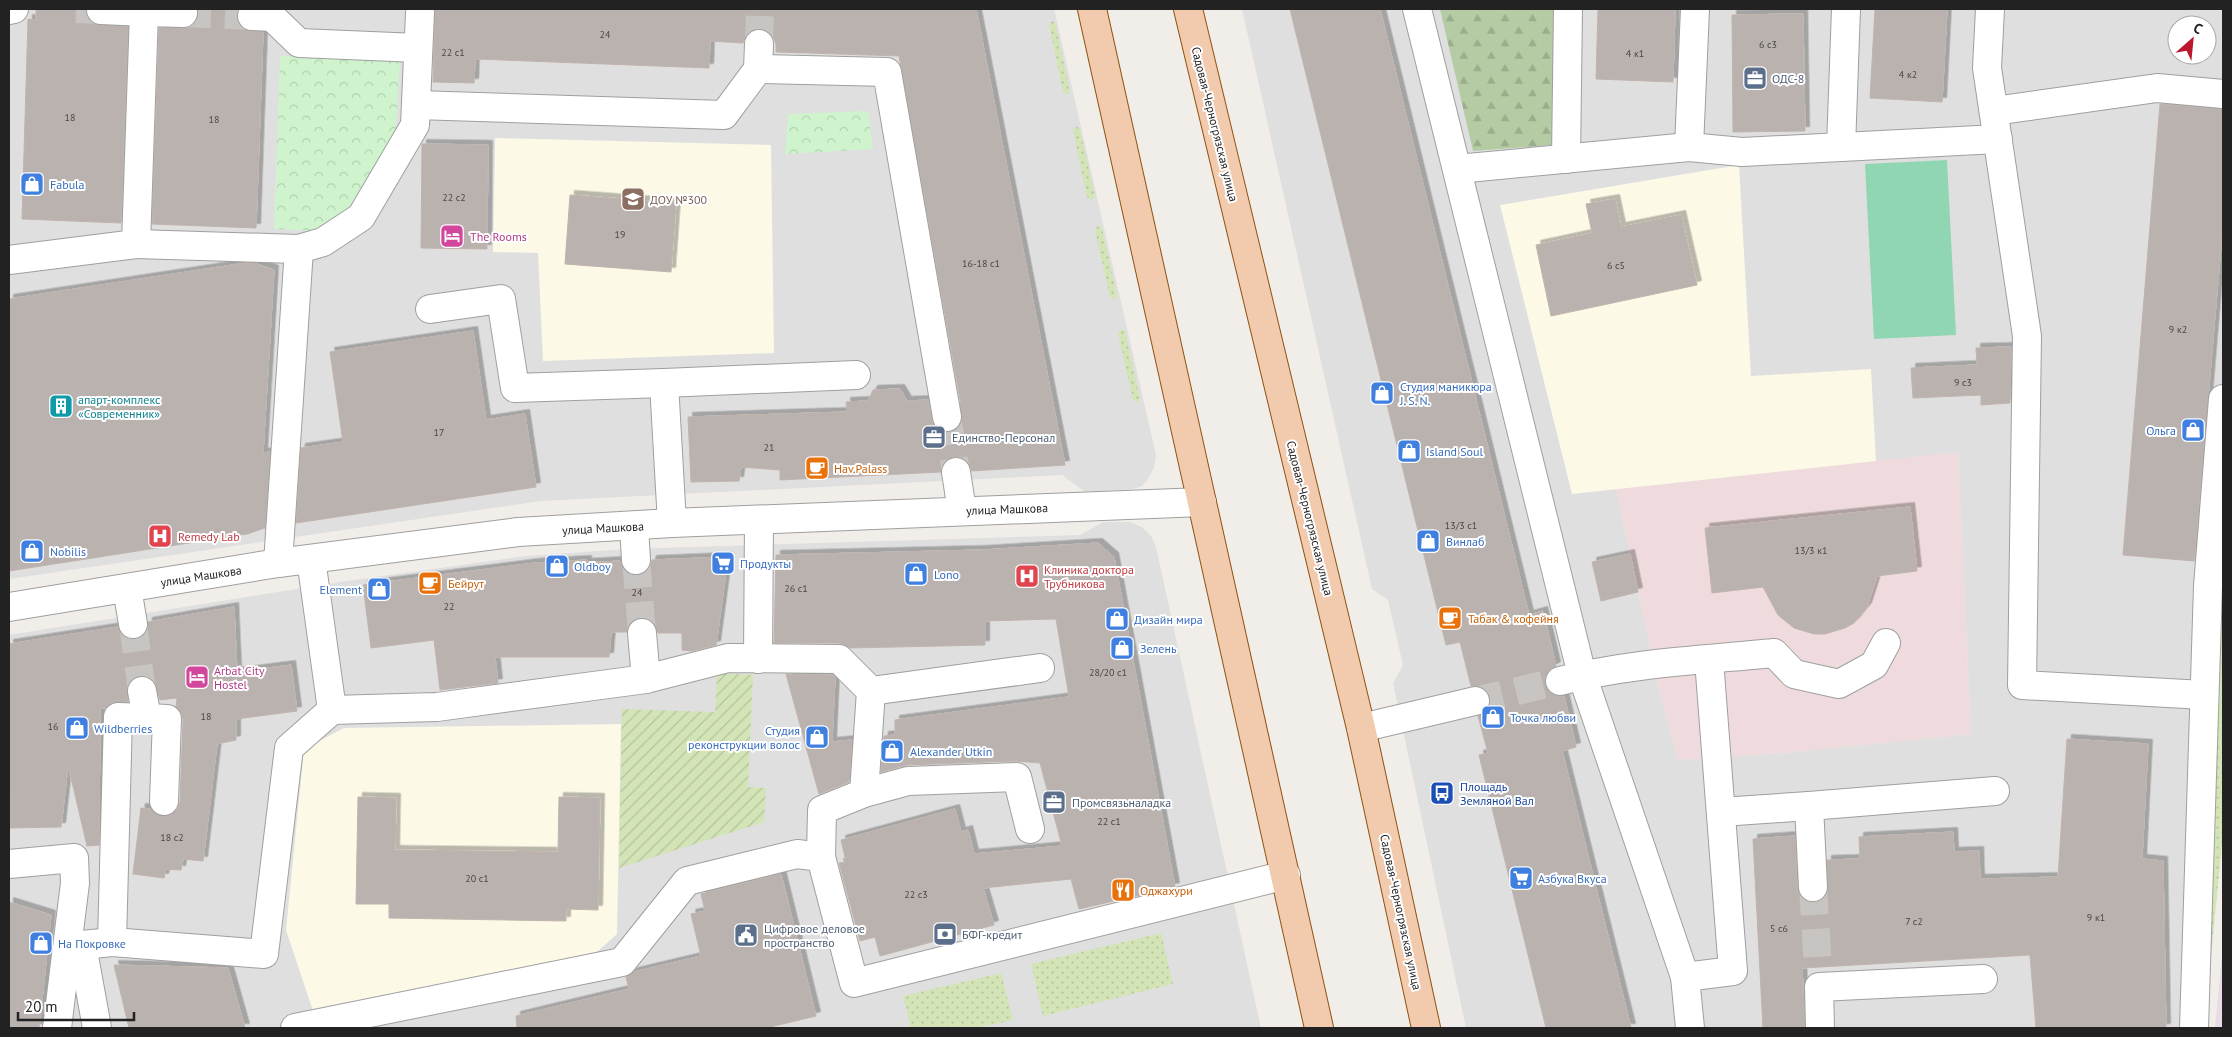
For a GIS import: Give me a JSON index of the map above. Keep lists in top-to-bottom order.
{
  "streets": {
    "main road": ["Садовая-Черногрязская улица"],
    "street": ["улица Машкова"]
  },
  "places": {
    "office": ["ОДС-8", "Единство-Персонал", "Промсвязьналадка"],
    "shop": [
      "Fabula",
      "Студия маникюра J. S. N.",
      "Ольга",
      "Island Soul",
      "Винлаб",
      "Nobilis",
      "Oldboy",
      "Lono",
      "Element",
      "Дизайн мира",
      "Зелень",
      "Точка любви",
      "Wildberries",
      "Студия реконструкции волос",
      "Alexander Utkin",
      "На Покровке"
    ],
    "school or university": ["ДОУ №300"],
    "hotel": ["The Rooms", "Arbat City Hostel"],
    "building": ["апарт-комплекс «Современник»"],
    "cafe": ["Hav.Palass", "Бейрут", "Табак & кофейня"],
    "hospital": ["Remedy Lab", "Клиника доктора Трубникова"],
    "supermarket": ["Продукты", "Азбука Вкуса"],
    "bus stop": ["Площадь Земляной Вал"],
    "restaurant": ["Оджахури"],
    "bank": ["БФГ-кредит"],
    "public building": ["Цифровое деловое пространство"]
  },
  "house_numbers": [
    "24",
    "6 с3",
    "22 с1",
    "4 к1",
    "4 к2",
    "18",
    "18",
    "22 с2",
    "19",
    "16-18 с1",
    "6 с5",
    "9 к2",
    "9 с3",
    "17",
    "21",
    "13/3 с1",
    "13/3 к1",
    "26 с1",
    "24",
    "22",
    "28/20 с1",
    "18",
    "16",
    "22 с1",
    "18 с2",
    "20 с1",
    "22 с3",
    "9 к1",
    "7 с2",
    "5 с6"
  ],
  "scale_bar": "20 m",
  "north": "top right"
}
